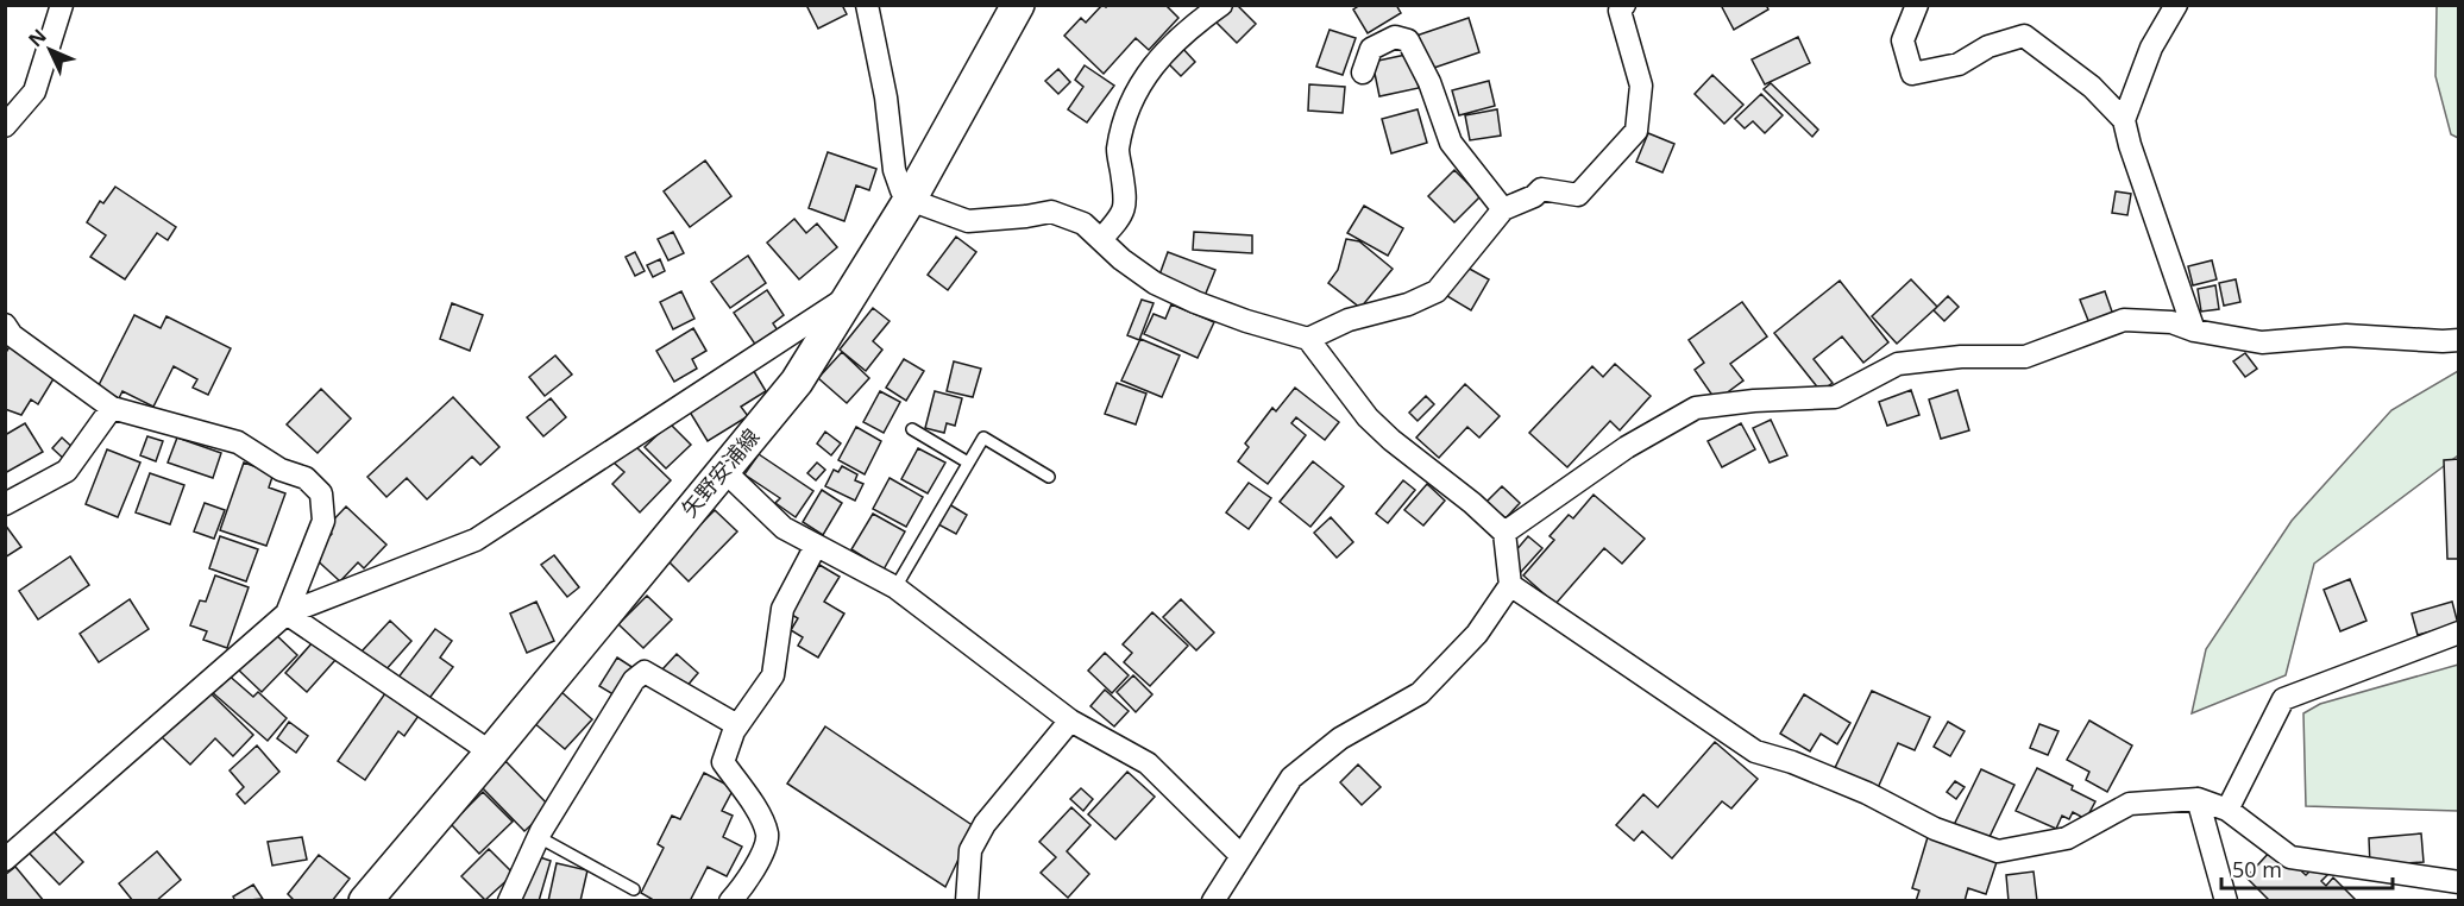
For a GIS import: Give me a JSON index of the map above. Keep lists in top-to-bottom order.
{
  "streets": {
    "main road": ["矢野安浦線"]
  },
  "scale_bar": "50 m",
  "north": "top left"
}
